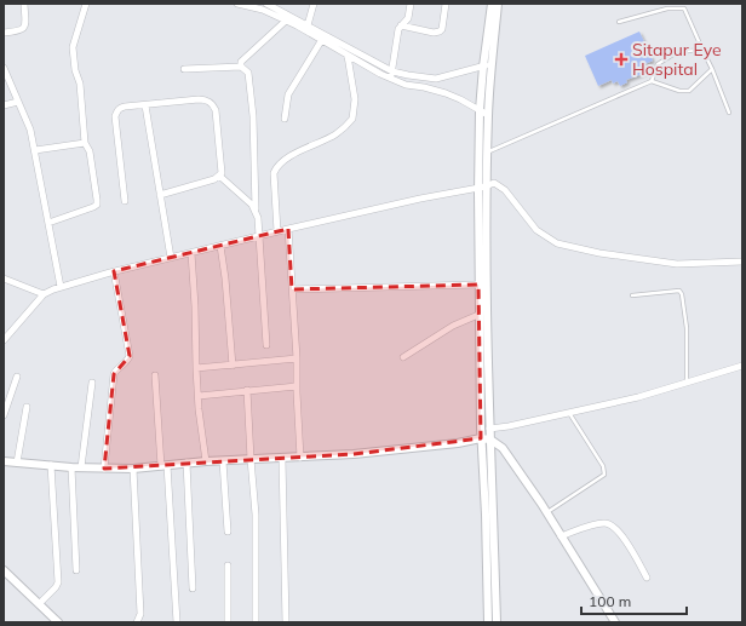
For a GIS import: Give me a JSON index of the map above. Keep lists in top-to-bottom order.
{
  "places": {
    "health": ["Sitapur Eye Hospital"]
  },
  "scale_bar": "100 m"
}
